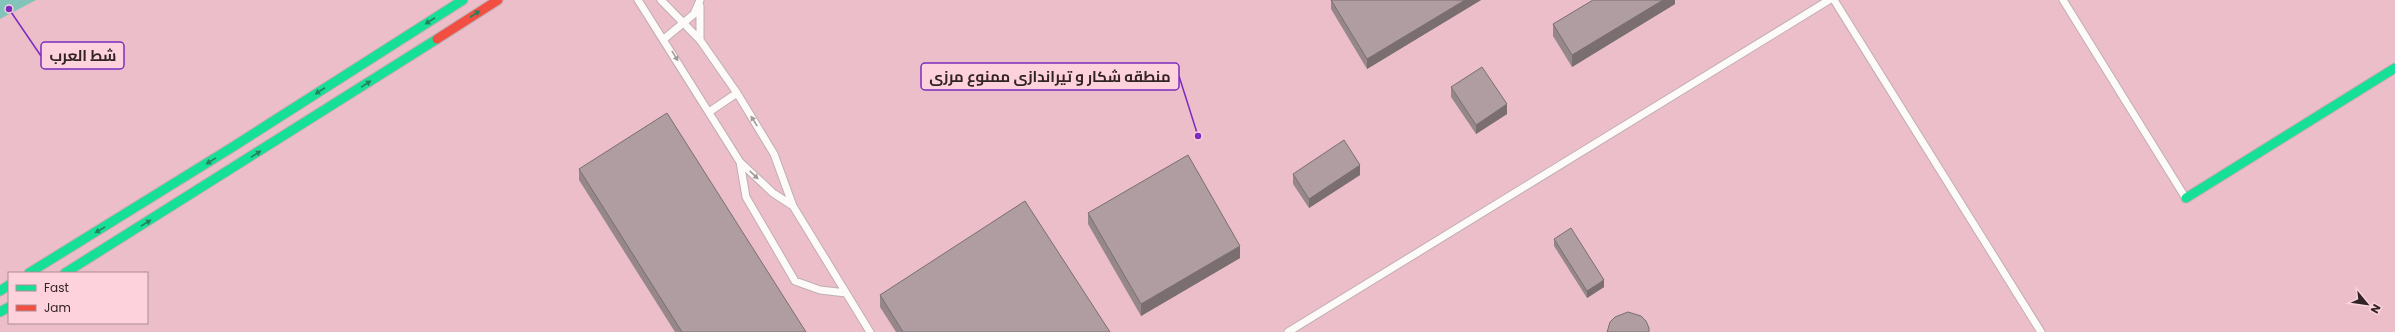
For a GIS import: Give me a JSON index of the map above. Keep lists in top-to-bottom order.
{
  "places": ["شط العرب", "منطقه شکار و تیراندازی ممنوع مرزی"],
  "legend": ["Fast", "Jam"],
  "north": "bottom right"
}
